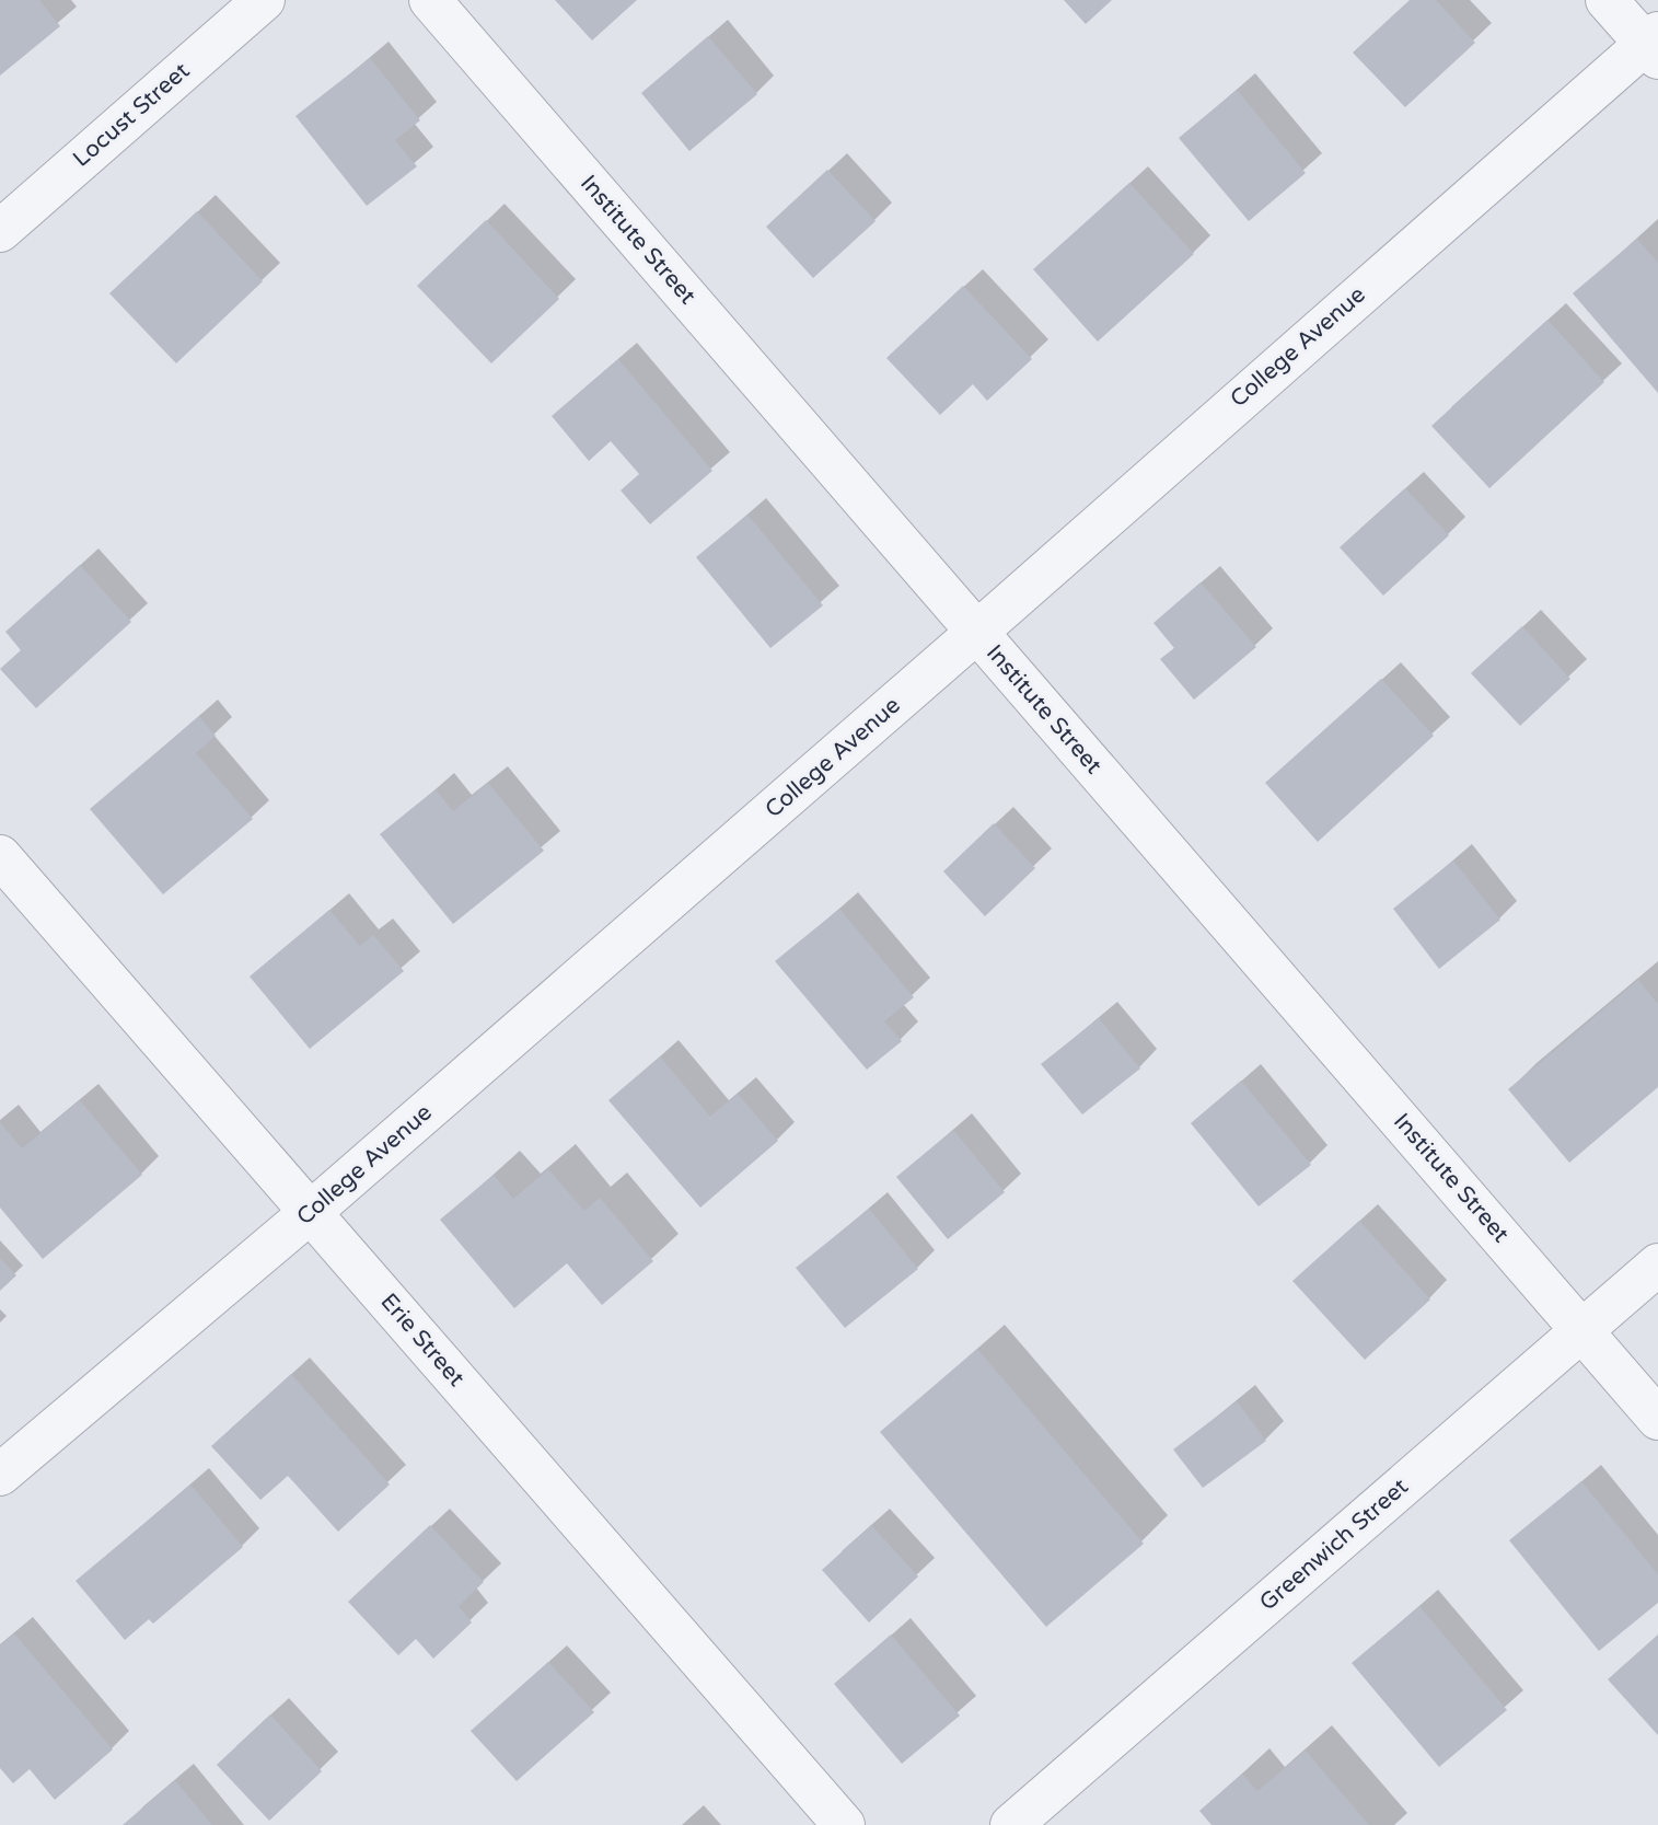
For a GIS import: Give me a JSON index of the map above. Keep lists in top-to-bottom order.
{
  "streets": {
    "street": [
      "Locust Street",
      "Institute Street",
      "College Avenue",
      "Erie Street",
      "Greenwich Street"
    ]
  },
  "crossings": [
    ["Institute Street", "College Avenue"],
    ["Institute Street", "Greenwich Street"],
    ["College Avenue", "Erie Street"]
  ]
}
